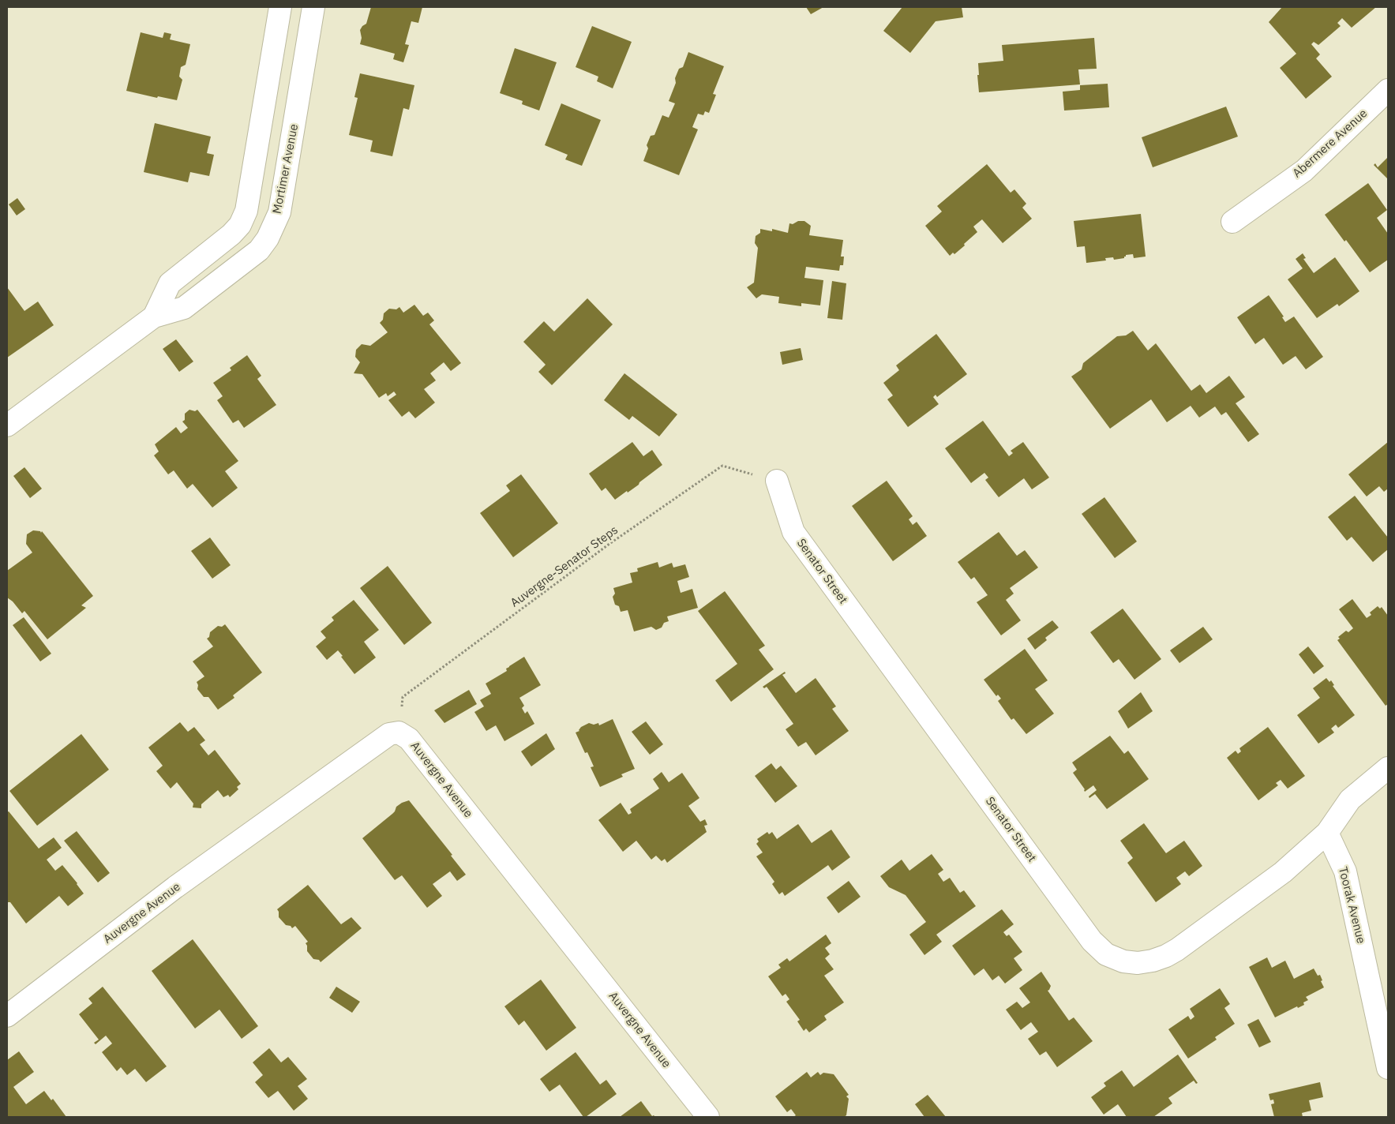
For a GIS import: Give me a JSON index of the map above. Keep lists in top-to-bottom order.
{
  "streets": {
    "street": [
      "Abermere Avenue",
      "Mortimer Avenue",
      "Senator Street",
      "Auvergne Avenue",
      "Toorak Avenue"
    ],
    "path": ["Auvergne-Senator Steps"]
  },
  "crossings": [
    ["Auvergne-Senator Steps", "Senator Street"],
    ["Auvergne-Senator Steps", "Auvergne Avenue"],
    ["Senator Street", "Toorak Avenue"]
  ]
}
